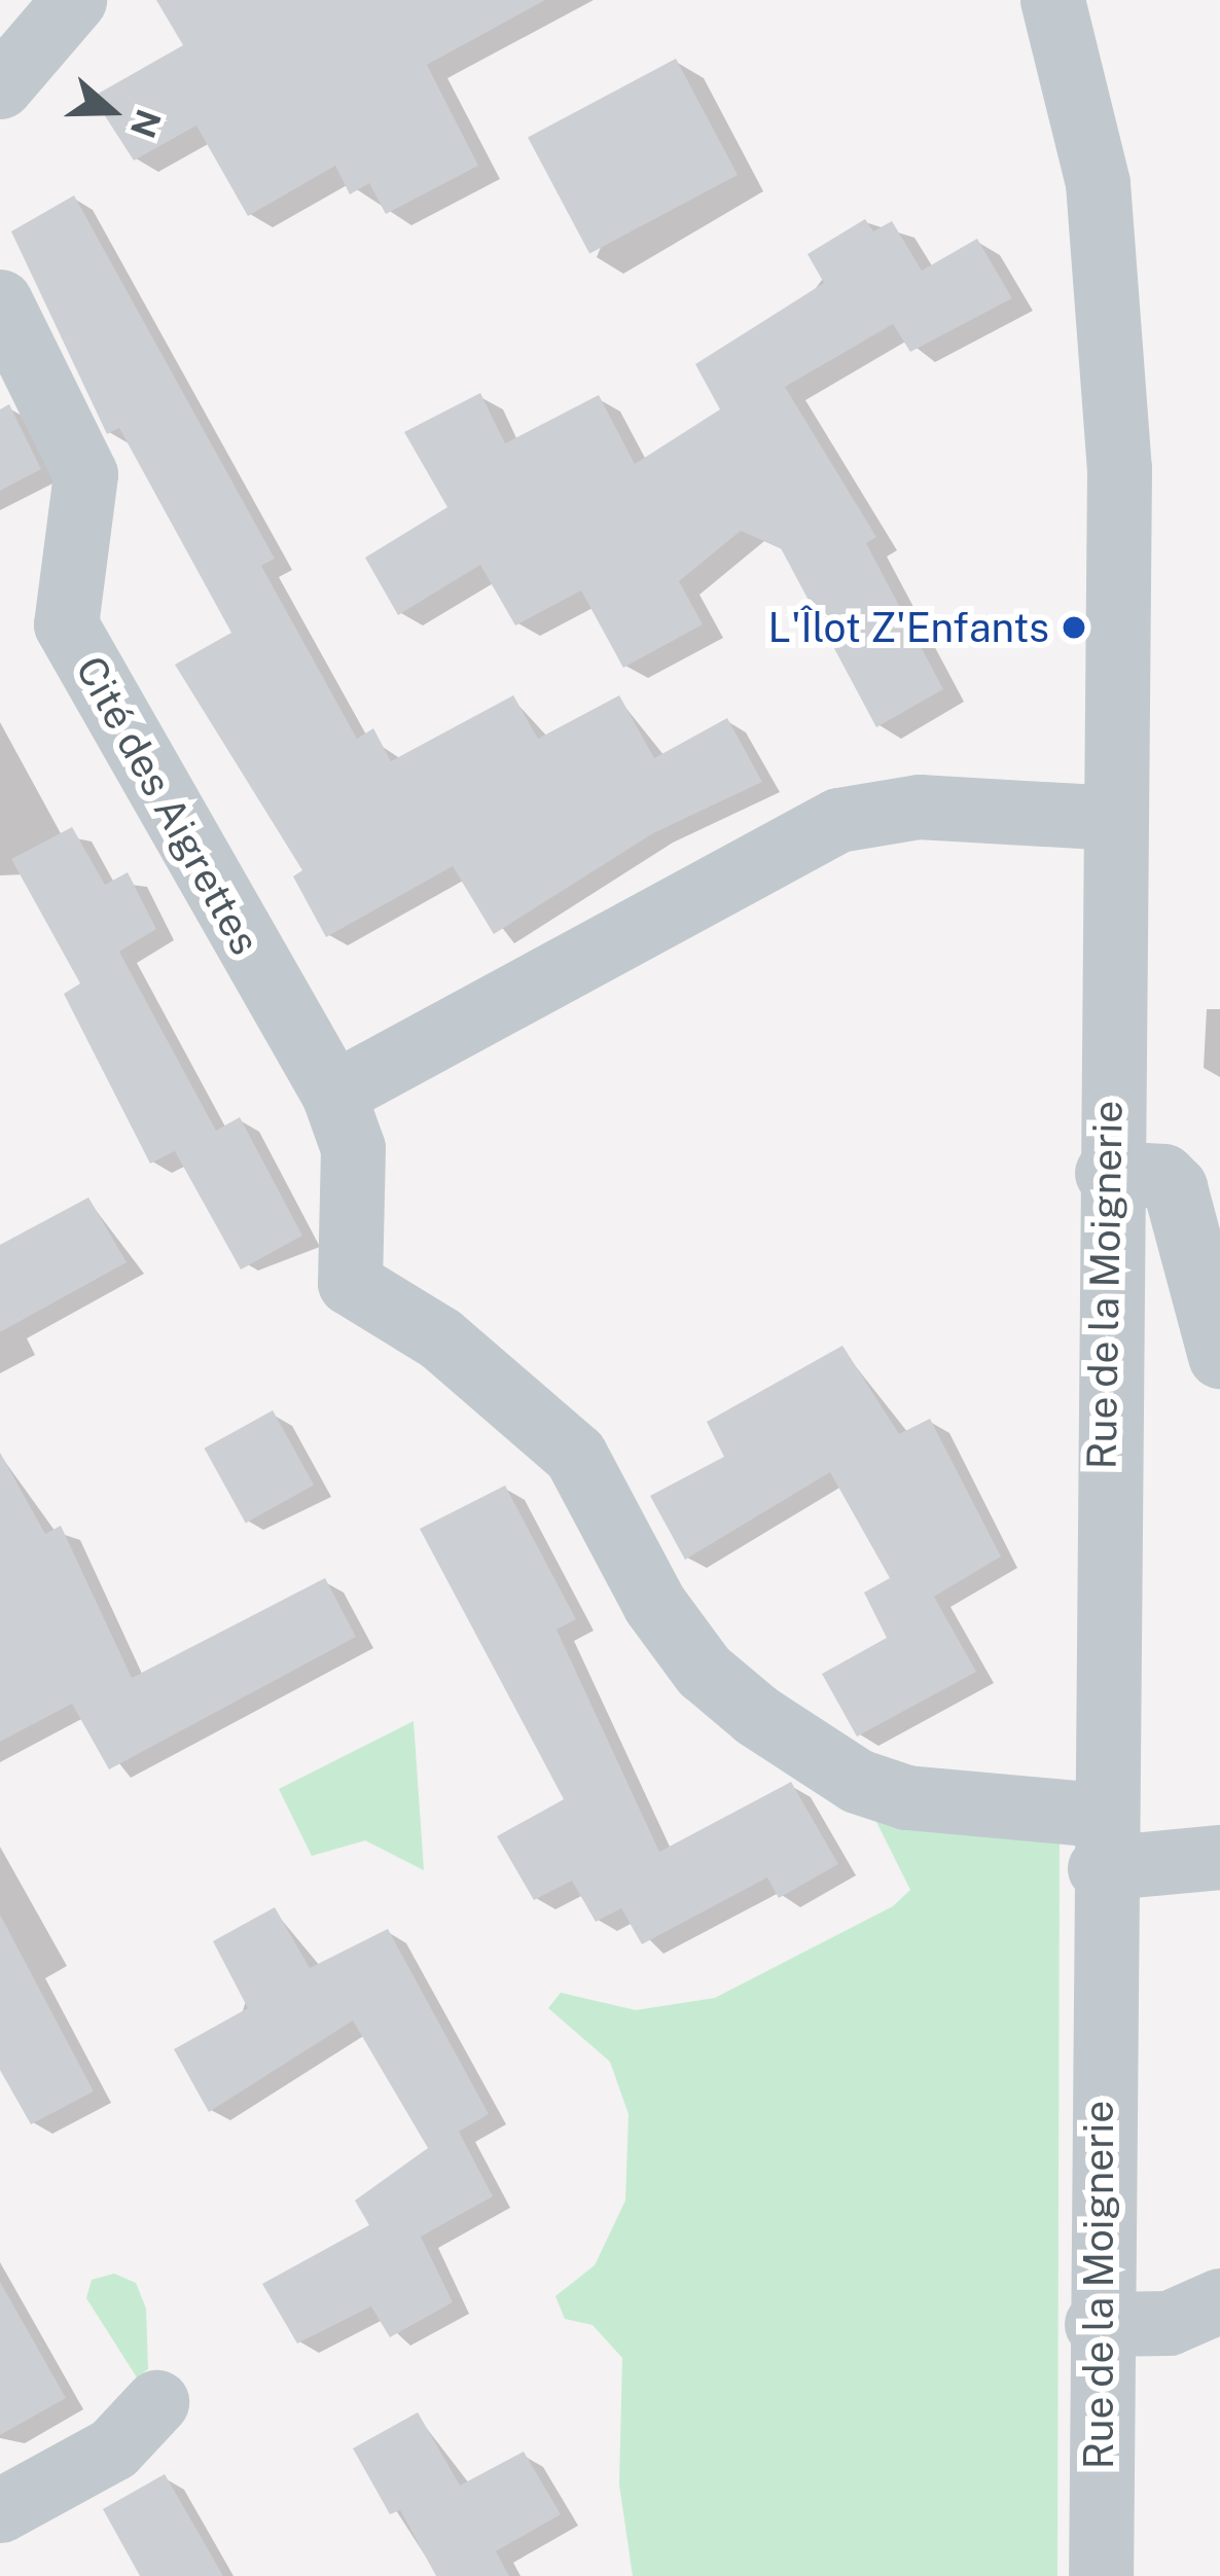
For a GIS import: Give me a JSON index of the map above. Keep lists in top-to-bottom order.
{
  "streets": {
    "street": ["Cité des Aigrettes", "Rue de la Moignerie"]
  },
  "crossings": [
    ["Cité des Aigrettes", "Rue de la Moignerie"]
  ],
  "places": ["L'Îlot Z'Enfants"],
  "north": "right"
}
